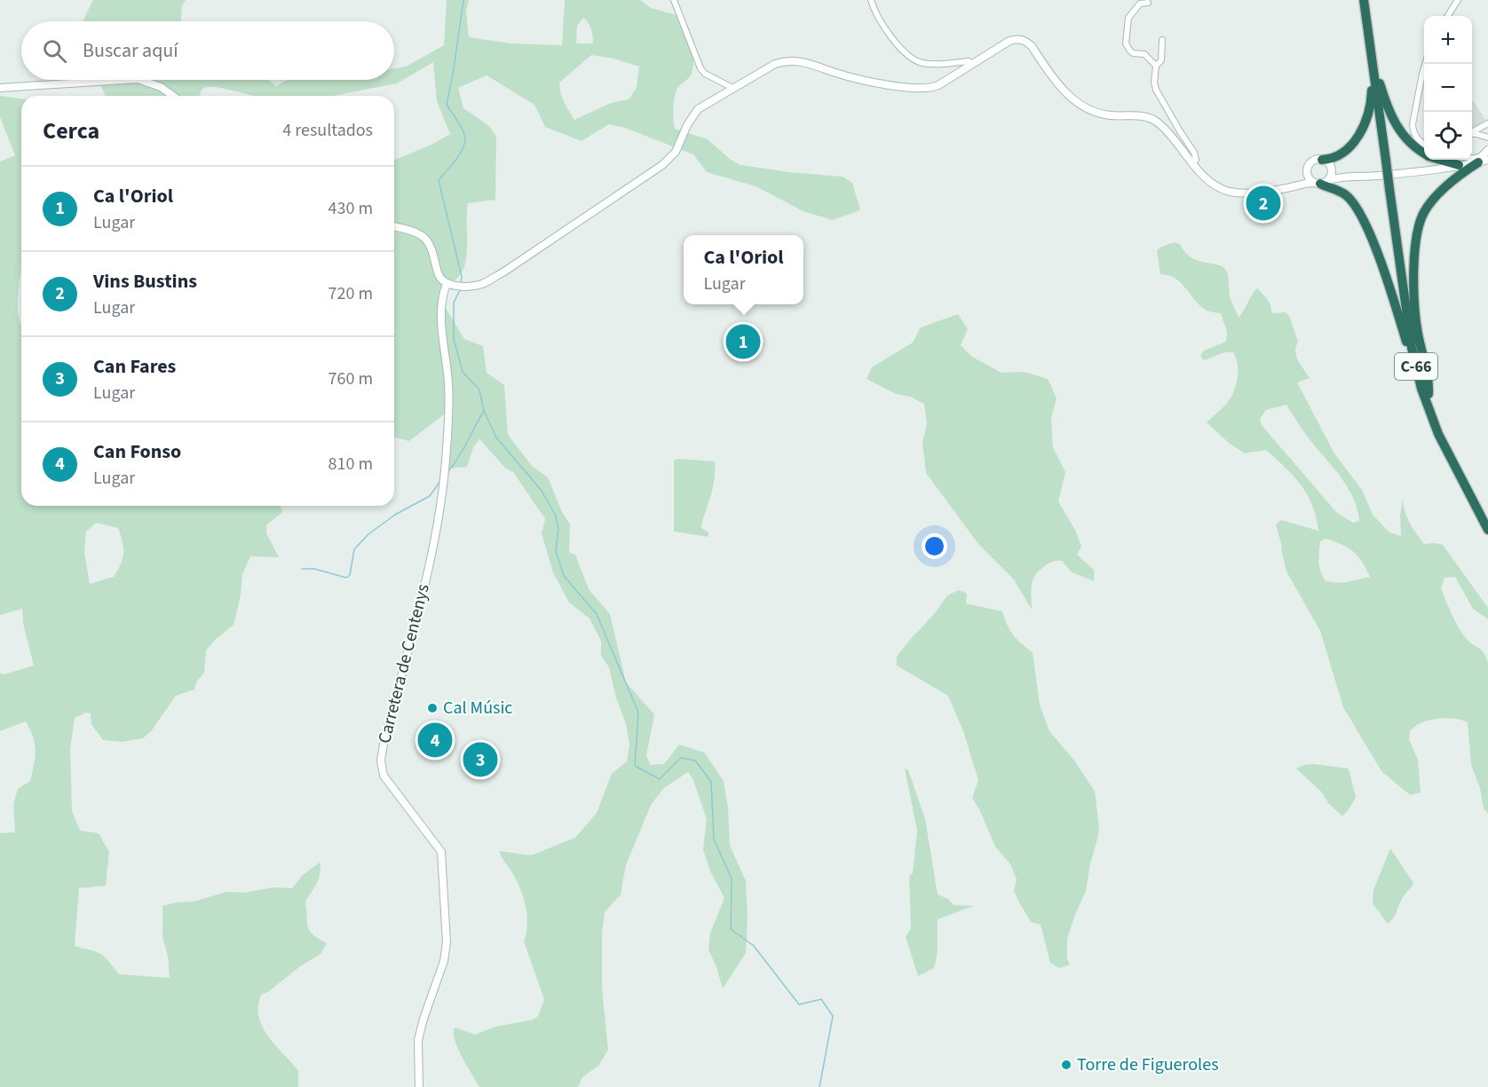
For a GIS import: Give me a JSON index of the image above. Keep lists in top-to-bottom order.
{
  "streets": {
    "highway": ["C-66"],
    "street": ["Carretera de Centenys"]
  },
  "places": ["Cal Músic", "Torre de Figueroles"],
  "page": {
    "map_buttons": ["+", "−"],
    "search": "Buscar aquí",
    "heading": ["Cerca", "4 resultados"],
    "list": [
      {
        "mark": "1",
        "name": "Ca l'Oriol",
        "note": "Lugar",
        "value": "430 m"
      },
      {
        "mark": "2",
        "name": "Vins Bustins",
        "note": "Lugar",
        "value": "720 m"
      },
      {
        "mark": "3",
        "name": "Can Fares",
        "note": "Lugar",
        "value": "760 m"
      },
      {
        "mark": "4",
        "name": "Can Fonso",
        "note": "Lugar",
        "value": "810 m"
      }
    ],
    "pins": [
      "2",
      "1",
      "4",
      "3"
    ],
    "popup": ["Ca l'Oriol", "Lugar"]
  }
}
